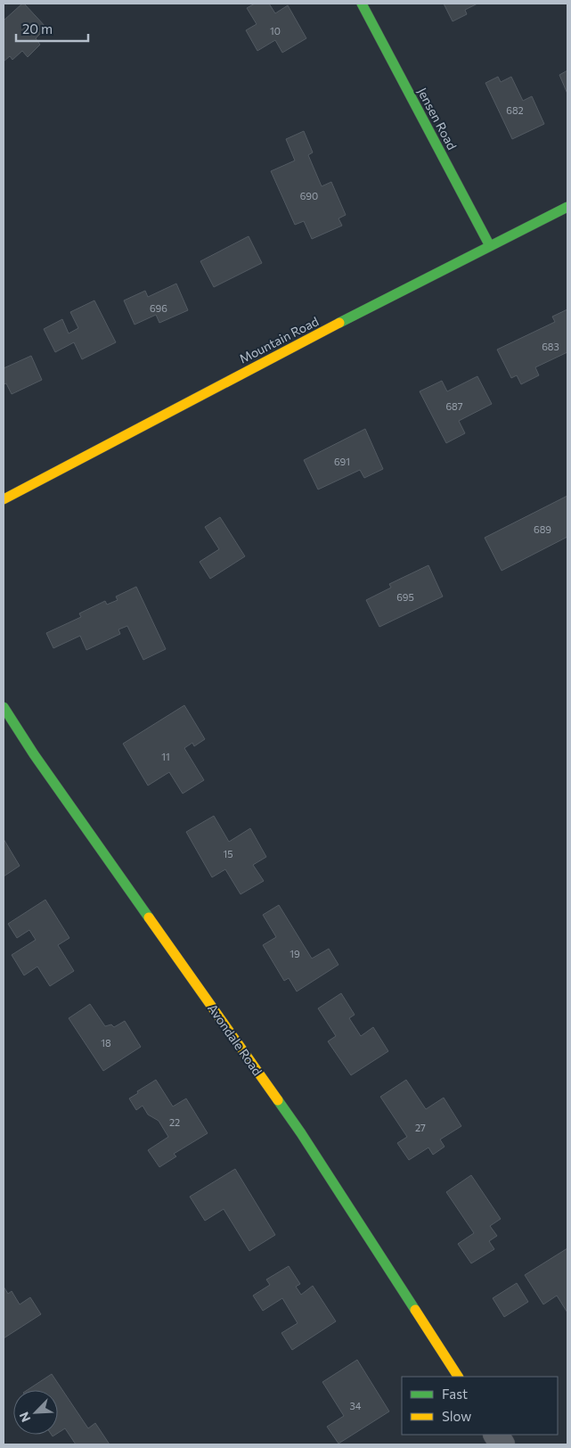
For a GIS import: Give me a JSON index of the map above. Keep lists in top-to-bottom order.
{
  "streets": {
    "street": ["Jensen Road", "Mountain Road", "Avondale Road"]
  },
  "crossings": [
    ["Jensen Road", "Mountain Road"]
  ],
  "house_numbers": [
    "10",
    "682",
    "690",
    "696",
    "683",
    "687",
    "691",
    "689",
    "695",
    "11",
    "15",
    "19",
    "18",
    "22",
    "27",
    "34"
  ],
  "legend": ["Fast", "Slow"],
  "scale_bar": "20 m",
  "north": "bottom left"
}
